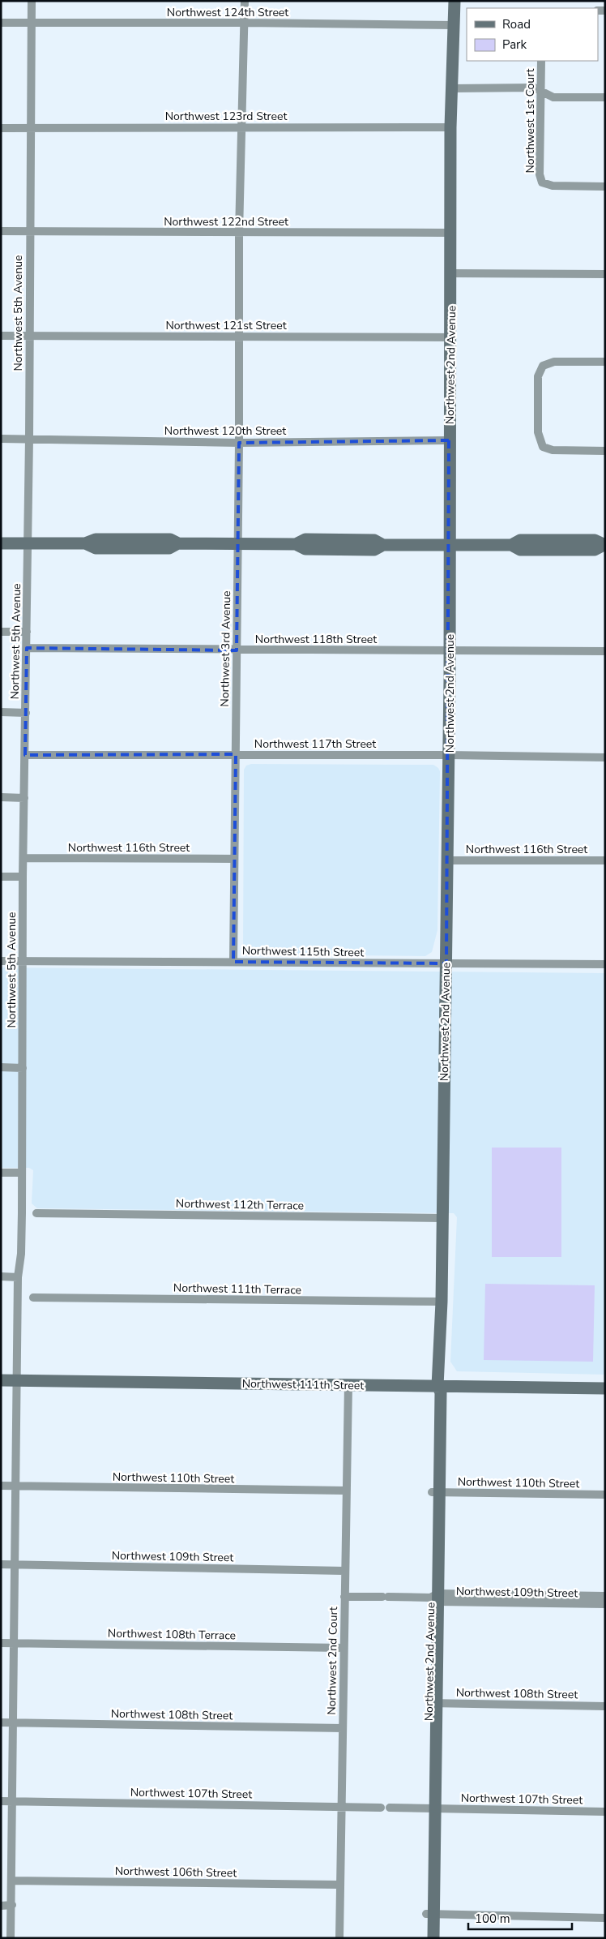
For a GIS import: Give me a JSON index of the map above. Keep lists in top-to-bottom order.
{
  "streets": {
    "street": [
      "Northwest 124th Street",
      "Northwest 123rd Street",
      "Northwest 1st Court",
      "Northwest 122nd Street",
      "Northwest 5th Avenue",
      "Northwest 121st Street",
      "Northwest 2nd Avenue",
      "Northwest 120th Street",
      "Northwest 118th Street",
      "Northwest 3rd Avenue",
      "Northwest 117th Street",
      "Northwest 116th Street",
      "Northwest 115th Street",
      "Northwest 112th Terrace",
      "Northwest 111th Terrace",
      "Northwest 111th Street",
      "Northwest 110th Street",
      "Northwest 109th Street",
      "Northwest 108th Terrace",
      "Northwest 2nd Court",
      "Northwest 108th Street",
      "Northwest 107th Street",
      "Northwest 106th Street"
    ]
  },
  "crossings": [
    ["Northwest 124th Street", "Northwest 5th Avenue"],
    ["Northwest 124th Street", "Northwest 2nd Avenue"],
    ["Northwest 124th Street", "Northwest 3rd Avenue"],
    ["Northwest 123rd Street", "Northwest 5th Avenue"],
    ["Northwest 123rd Street", "Northwest 2nd Avenue"],
    ["Northwest 123rd Street", "Northwest 3rd Avenue"],
    ["Northwest 122nd Street", "Northwest 5th Avenue"],
    ["Northwest 122nd Street", "Northwest 2nd Avenue"],
    ["Northwest 122nd Street", "Northwest 3rd Avenue"],
    ["Northwest 5th Avenue", "Northwest 121st Street"],
    ["Northwest 5th Avenue", "Northwest 120th Street"],
    ["Northwest 5th Avenue", "Northwest 118th Street"],
    ["Northwest 5th Avenue", "Northwest 117th Street"],
    ["Northwest 5th Avenue", "Northwest 116th Street"],
    ["Northwest 5th Avenue", "Northwest 115th Street"],
    ["Northwest 5th Avenue", "Northwest 111th Street"],
    ["Northwest 5th Avenue", "Northwest 110th Street"],
    ["Northwest 5th Avenue", "Northwest 109th Street"],
    ["Northwest 5th Avenue", "Northwest 108th Terrace"],
    ["Northwest 5th Avenue", "Northwest 108th Street"],
    ["Northwest 5th Avenue", "Northwest 107th Street"],
    ["Northwest 5th Avenue", "Northwest 106th Street"],
    ["Northwest 121st Street", "Northwest 2nd Avenue"],
    ["Northwest 121st Street", "Northwest 3rd Avenue"],
    ["Northwest 2nd Avenue", "Northwest 120th Street"],
    ["Northwest 2nd Avenue", "Northwest 118th Street"],
    ["Northwest 2nd Avenue", "Northwest 117th Street"],
    ["Northwest 2nd Avenue", "Northwest 116th Street"],
    ["Northwest 2nd Avenue", "Northwest 115th Street"],
    ["Northwest 2nd Avenue", "Northwest 112th Terrace"],
    ["Northwest 2nd Avenue", "Northwest 111th Terrace"],
    ["Northwest 2nd Avenue", "Northwest 111th Street"],
    ["Northwest 2nd Avenue", "Northwest 110th Street"],
    ["Northwest 2nd Avenue", "Northwest 109th Street"],
    ["Northwest 2nd Avenue", "Northwest 108th Street"],
    ["Northwest 2nd Avenue", "Northwest 107th Street"],
    ["Northwest 120th Street", "Northwest 3rd Avenue"],
    ["Northwest 118th Street", "Northwest 3rd Avenue"],
    ["Northwest 3rd Avenue", "Northwest 117th Street"],
    ["Northwest 3rd Avenue", "Northwest 116th Street"],
    ["Northwest 3rd Avenue", "Northwest 115th Street"],
    ["Northwest 111th Street", "Northwest 2nd Court"],
    ["Northwest 110th Street", "Northwest 2nd Court"],
    ["Northwest 109th Street", "Northwest 2nd Court"],
    ["Northwest 108th Terrace", "Northwest 2nd Court"],
    ["Northwest 2nd Court", "Northwest 108th Street"],
    ["Northwest 2nd Court", "Northwest 107th Street"],
    ["Northwest 2nd Court", "Northwest 106th Street"]
  ],
  "legend": ["Road", "Park"],
  "scale_bar": "100 m"
}
